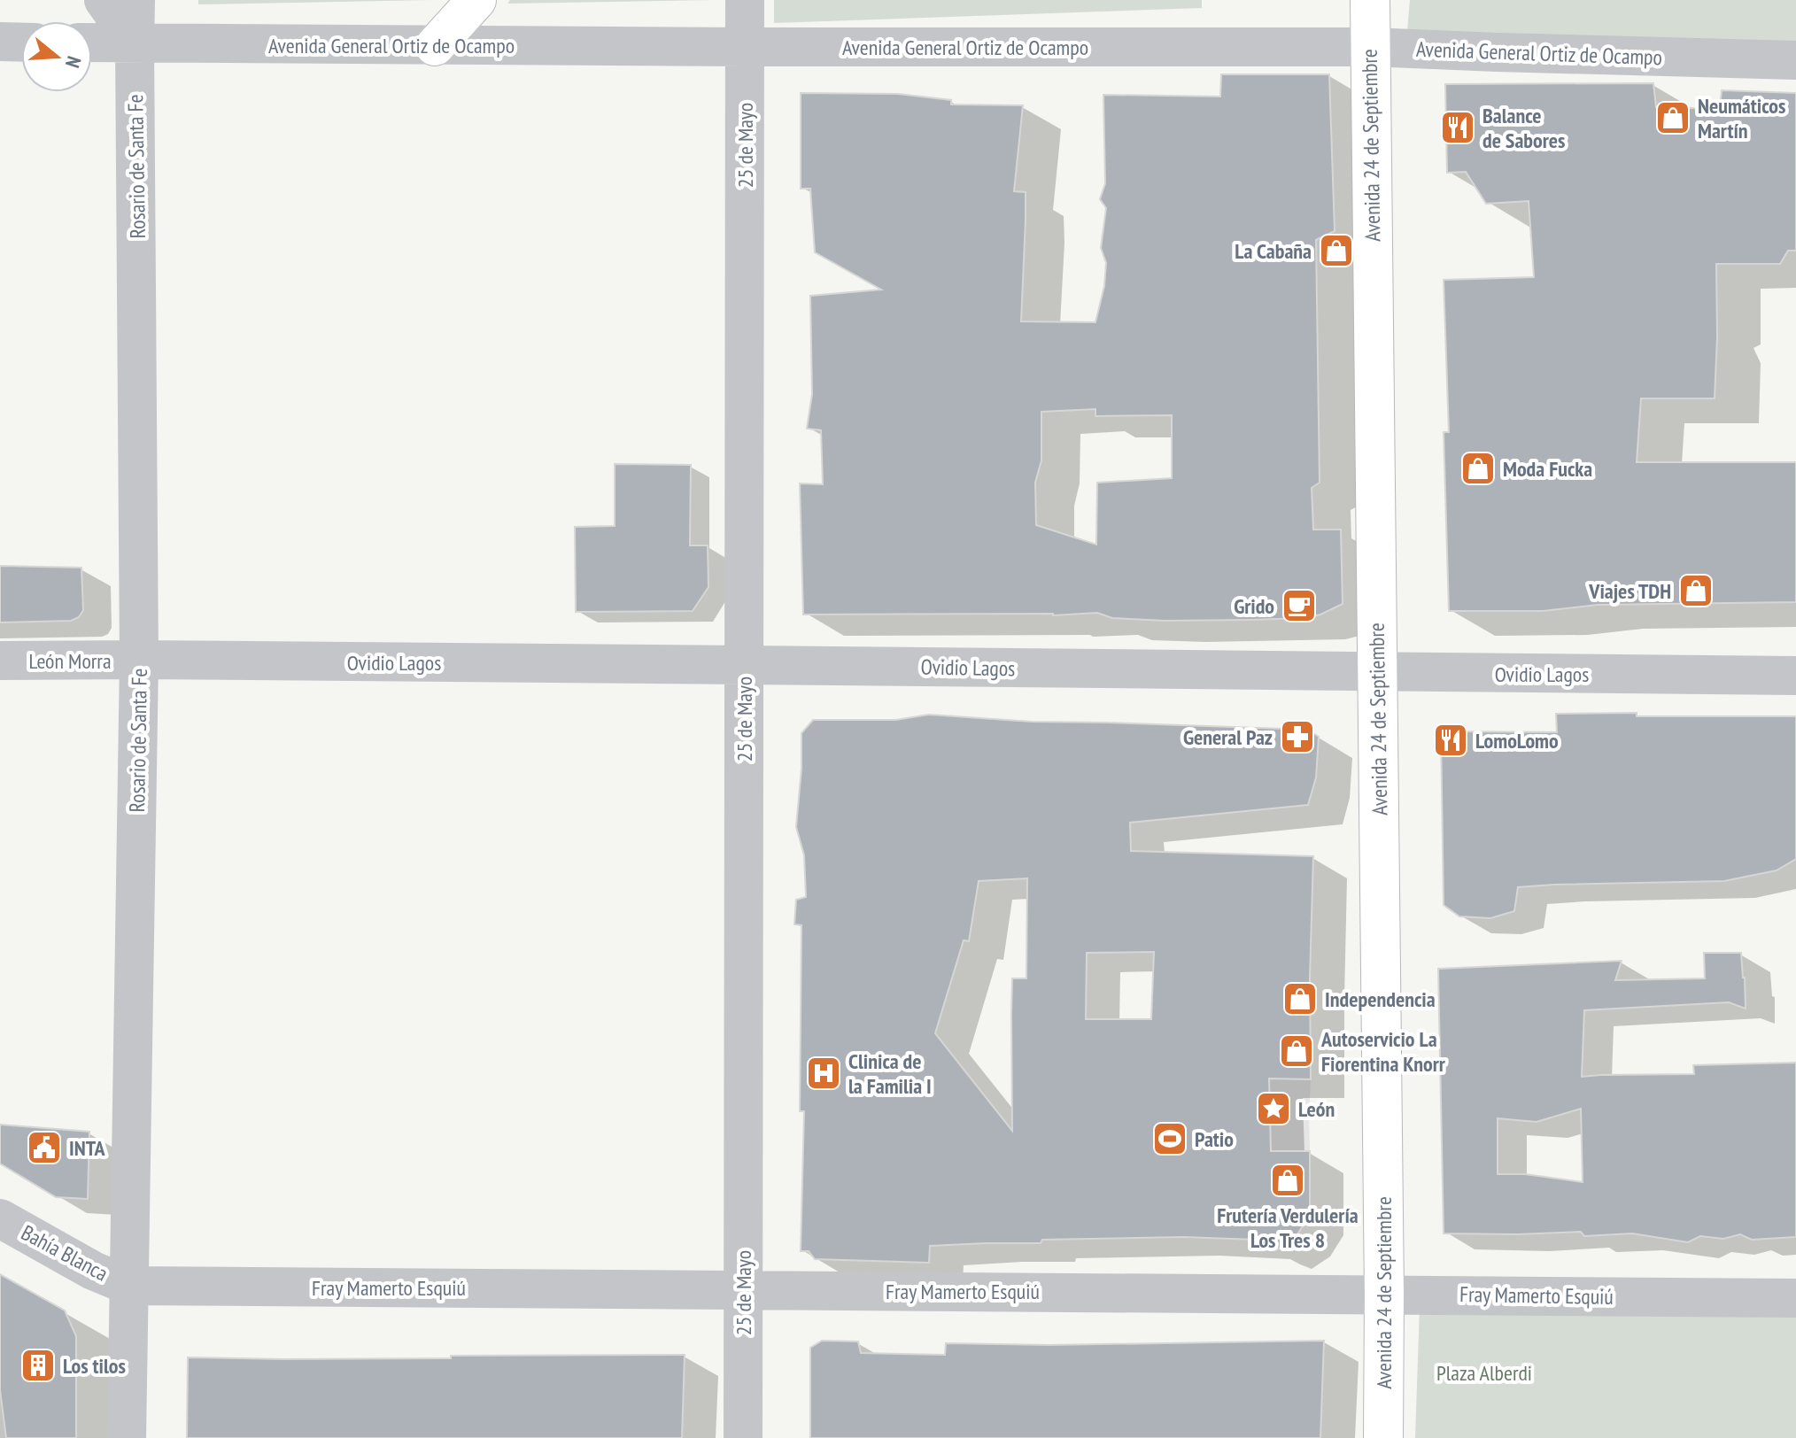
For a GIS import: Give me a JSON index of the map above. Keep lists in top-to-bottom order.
{
  "streets": {
    "main road": ["Avenida 24 de Septiembre"],
    "street": [
      "Avenida General Ortiz de Ocampo",
      "25 de Mayo",
      "Rosario de Santa Fe",
      "León Morra",
      "Ovidio Lagos",
      "Bahía Blanca",
      "Fray Mamerto Esquiú"
    ]
  },
  "crossings": [
    ["Avenida General Ortiz de Ocampo", "25 de Mayo"],
    ["Avenida General Ortiz de Ocampo", "Avenida 24 de Septiembre"],
    ["Avenida General Ortiz de Ocampo", "Rosario de Santa Fe"],
    ["25 de Mayo", "Ovidio Lagos"],
    ["25 de Mayo", "Fray Mamerto Esquiú"],
    ["Avenida 24 de Septiembre", "Ovidio Lagos"],
    ["Avenida 24 de Septiembre", "Fray Mamerto Esquiú"],
    ["Rosario de Santa Fe", "León Morra"],
    ["Rosario de Santa Fe", "Ovidio Lagos"],
    ["Rosario de Santa Fe", "Bahía Blanca"],
    ["Rosario de Santa Fe", "Fray Mamerto Esquiú"],
    ["León Morra", "Ovidio Lagos"],
    ["Bahía Blanca", "Fray Mamerto Esquiú"]
  ],
  "parks": ["Plaza Alberdi"],
  "places": {
    "shop": [
      "Neumáticos Martín",
      "La Cabaña",
      "Moda Fucka",
      "Viajes TDH",
      "Independencia",
      "Autoservicio La Fiorentina Knorr",
      "Frutería Verdulería Los Tres 8"
    ],
    "restaurant": ["Balance de Sabores", "LomoLomo"],
    "cafe": ["Grido"],
    "pharmacy": ["General Paz"],
    "hospital": ["Clinica de la Familia I"],
    "place": ["León"],
    "sports": ["Patio"],
    "public building": ["INTA"],
    "building": ["Los tilos"]
  },
  "north": "right"
}
